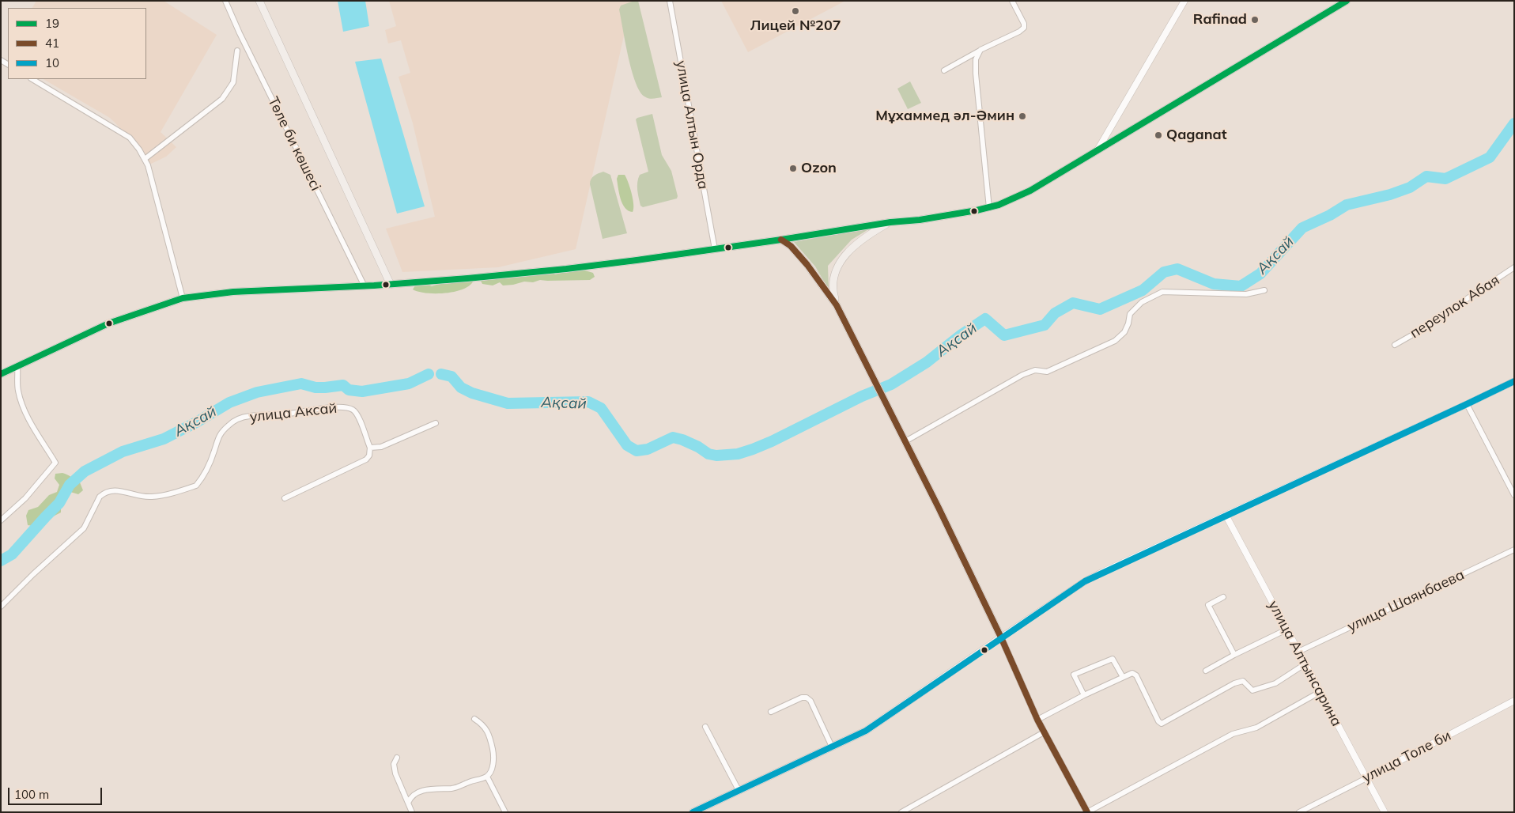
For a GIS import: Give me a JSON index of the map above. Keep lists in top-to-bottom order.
{
  "streets": {
    "main road": ["Төле би көшесі"],
    "street": [
      "улица Алтын Орда",
      "переулок Абая",
      "улица Аксай",
      "улица Шаянбаева",
      "улица Алтынсарина",
      "улица Толе би"
    ]
  },
  "crossings": [
    ["улица Шаянбаева", "улица Алтынсарина"],
    ["улица Алтынсарина", "улица Толе би"]
  ],
  "water": ["Ақсай"],
  "places": [
    "Лицей №207",
    "Rafinad",
    "Мұхаммед әл-Әмин",
    "Qaganat",
    "Ozon"
  ],
  "lines": ["transit line 19", "transit line 41", "transit line 10"],
  "legend": ["19", "41", "10"],
  "scale_bar": "100 m"
}
